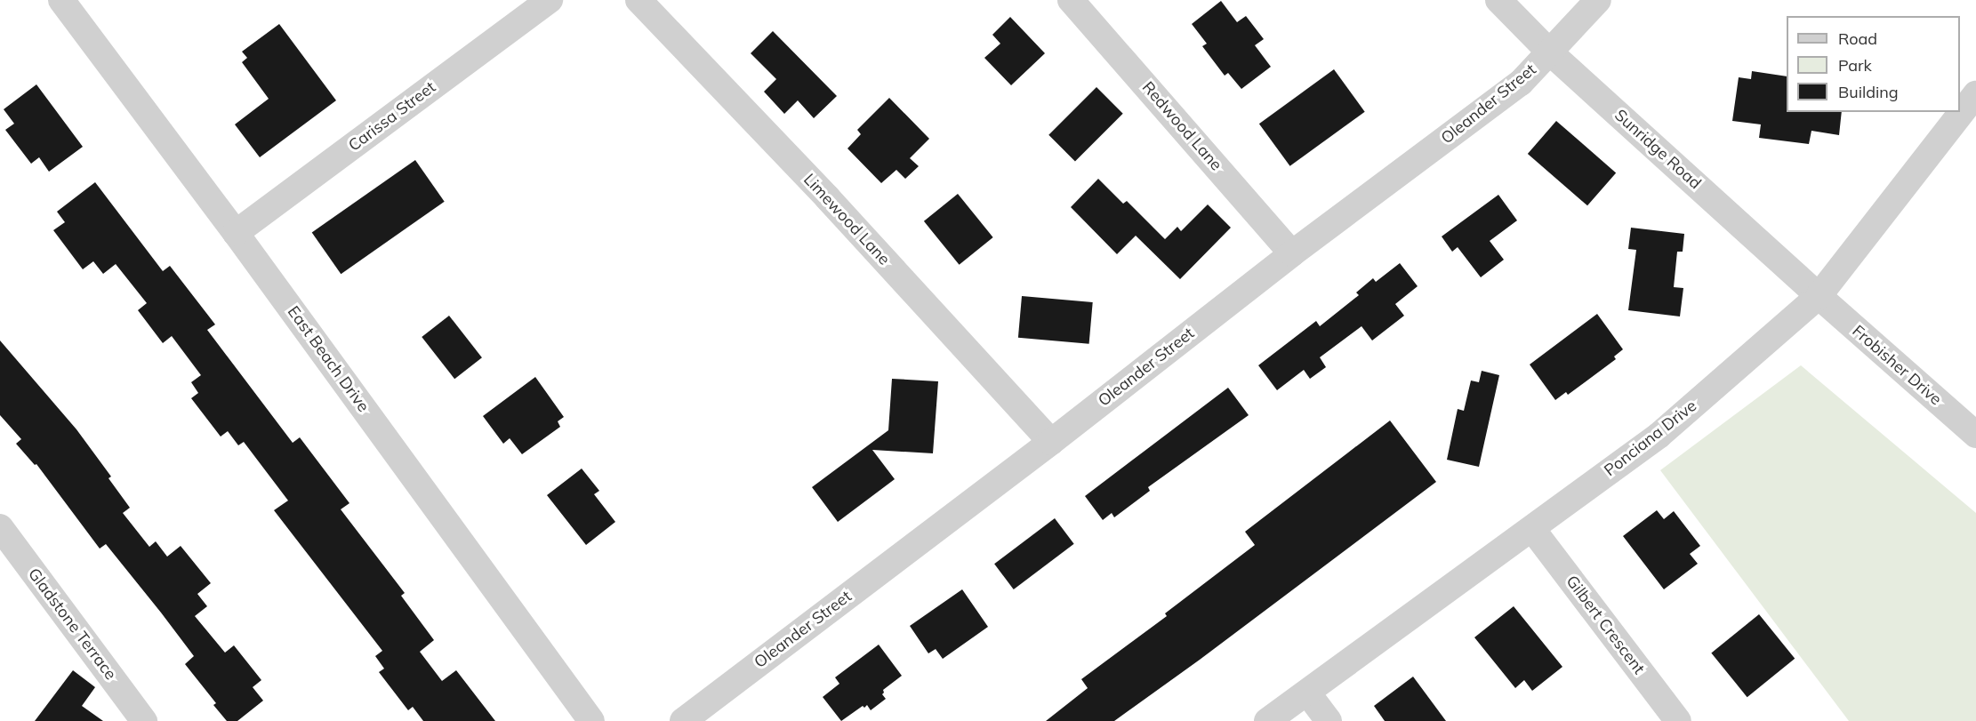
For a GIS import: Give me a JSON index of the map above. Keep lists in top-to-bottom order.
{
  "streets": {
    "street": [
      "Oleander Street",
      "Carissa Street",
      "Redwood Lane",
      "Sunridge Road",
      "Limewood Lane",
      "East Beach Drive",
      "Frobisher Drive",
      "Ponciana Drive",
      "Gladstone Terrace",
      "Gilbert Crescent"
    ]
  },
  "crossings": [
    ["Oleander Street", "Redwood Lane"],
    ["Oleander Street", "Sunridge Road"],
    ["Oleander Street", "Limewood Lane"],
    ["Carissa Street", "East Beach Drive"],
    ["Sunridge Road", "Frobisher Drive"],
    ["Sunridge Road", "Ponciana Drive"],
    ["Frobisher Drive", "Ponciana Drive"],
    ["Ponciana Drive", "Gilbert Crescent"]
  ],
  "legend": ["Road", "Park", "Building"]
}
